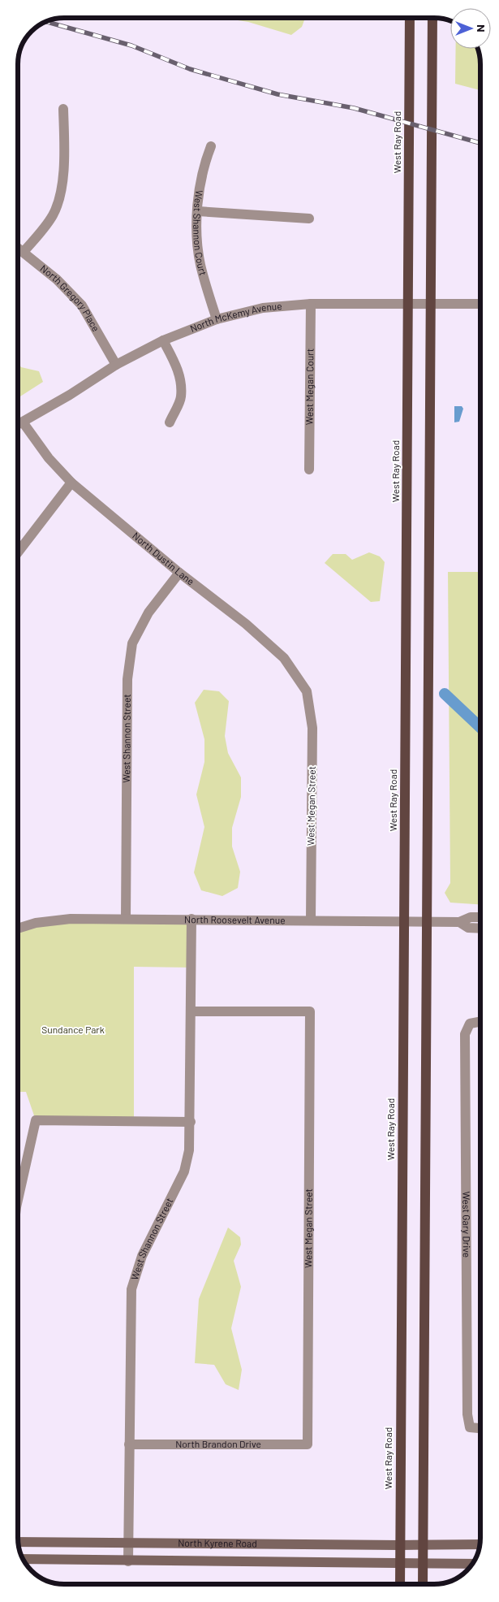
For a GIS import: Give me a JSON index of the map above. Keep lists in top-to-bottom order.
{
  "streets": {
    "main road": ["West Ray Road", "North Kyrene Road"],
    "street": [
      "West Shannon Court",
      "North Gregory Place",
      "North McKemy Avenue",
      "West Megan Court",
      "North Dustin Lane",
      "West Shannon Street",
      "West Megan Street",
      "North Roosevelt Avenue",
      "West Gary Drive",
      "North Brandon Drive"
    ]
  },
  "crossings": [
    ["West Ray Road", "North McKemy Avenue"],
    ["West Ray Road", "North Roosevelt Avenue"],
    ["West Ray Road", "North Kyrene Road"],
    ["West Shannon Court", "North McKemy Avenue"],
    ["North Gregory Place", "North McKemy Avenue"],
    ["North McKemy Avenue", "West Megan Court"],
    ["North McKemy Avenue", "North Dustin Lane"],
    ["North Dustin Lane", "West Shannon Street"],
    ["North Dustin Lane", "West Megan Street"],
    ["West Shannon Street", "West Megan Street"],
    ["West Shannon Street", "North Roosevelt Avenue"],
    ["West Shannon Street", "North Brandon Drive"],
    ["West Shannon Street", "North Kyrene Road"],
    ["West Megan Street", "North Roosevelt Avenue"],
    ["West Megan Street", "North Brandon Drive"]
  ],
  "parks": ["Sundance Park"],
  "north": "right"
}
